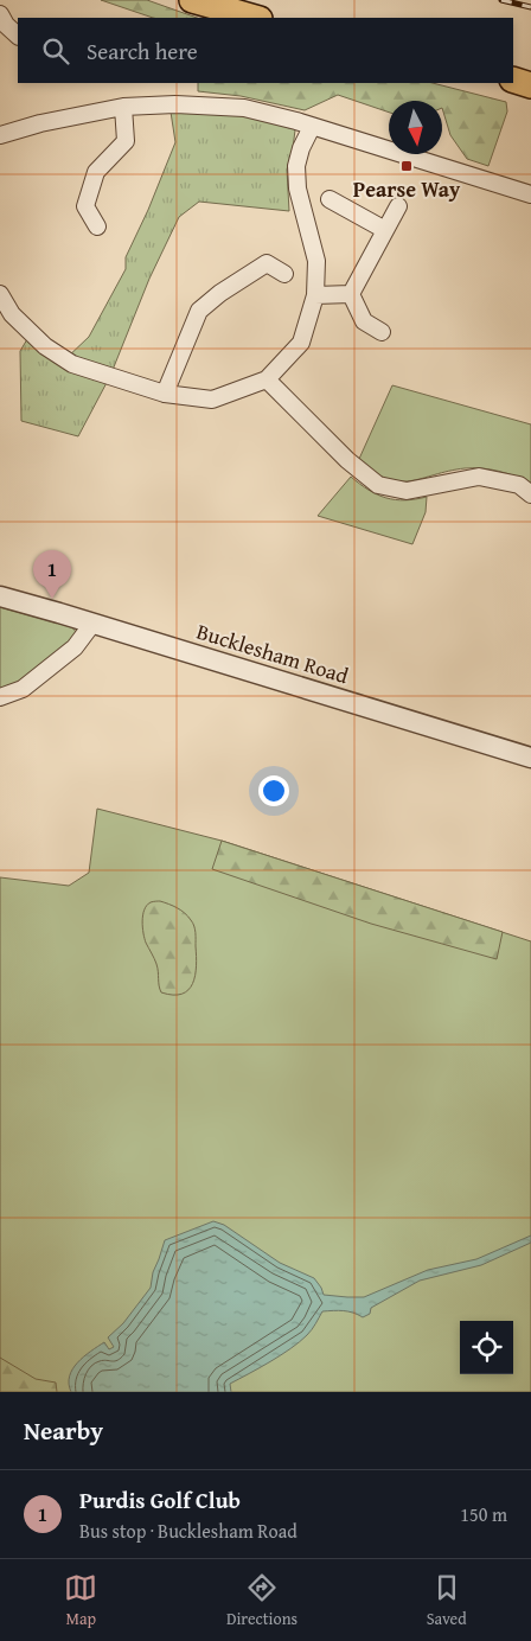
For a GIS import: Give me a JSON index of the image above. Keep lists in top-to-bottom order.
{
  "streets": {
    "street": ["Bucklesham Road"]
  },
  "places": {
    "transit": ["Pearse Way"]
  },
  "north": "bottom",
  "page": {
    "search": "Search here",
    "pins": "1",
    "heading": "Nearby",
    "list": [
      {
        "mark": "1",
        "name": "Purdis Golf Club",
        "note": "Bus stop · Bucklesham Road",
        "value": "150 m"
      }
    ],
    "nav": ["Map", "Directions", "Saved"]
  }
}
